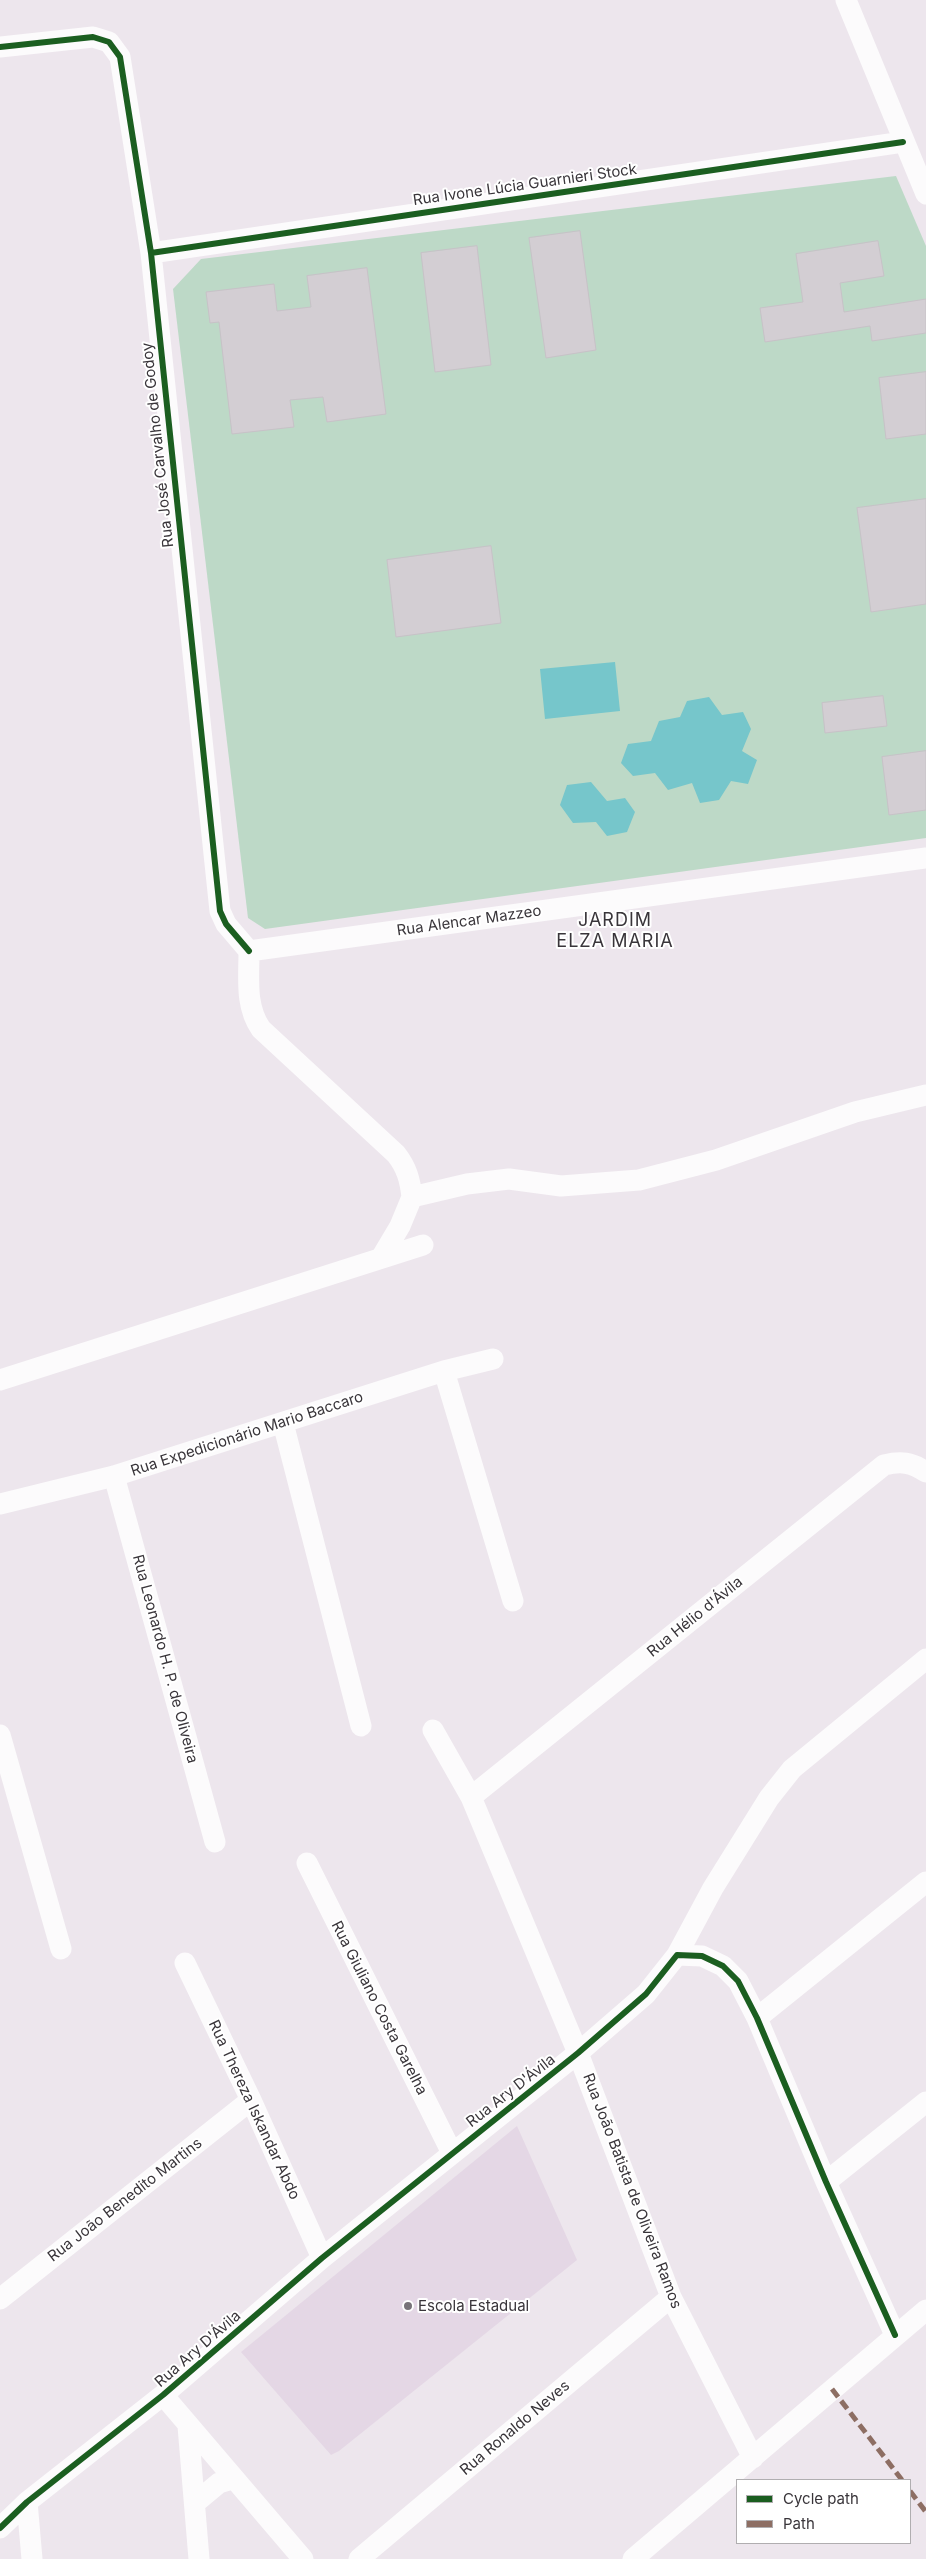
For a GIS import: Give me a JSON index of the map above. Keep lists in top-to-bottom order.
{
  "streets": {
    "street": [
      "Rua Ivone Lúcia Guarnieri Stock",
      "Rua José Carvalho de Godoy",
      "Rua Alencar Mazzeo",
      "Rua Expedicionário Mario Baccaro",
      "Rua Hélio d'Ávila",
      "Rua Leonardo H. P. de Oliveira",
      "Rua Giuliano Costa Garelha",
      "Rua Ary D'Ávila",
      "Rua Thereza Iskandar Abdo",
      "Rua João Batista de Oliveira Ramos",
      "Rua João Benedito Martins",
      "Rua Ronaldo Neves"
    ]
  },
  "crossings": [
    ["Rua Ivone Lúcia Guarnieri Stock", "Rua José Carvalho de Godoy"],
    ["Rua José Carvalho de Godoy", "Rua Alencar Mazzeo"],
    ["Rua Expedicionário Mario Baccaro", "Rua Leonardo H. P. de Oliveira"],
    ["Rua Hélio d'Ávila", "Rua João Batista de Oliveira Ramos"],
    ["Rua Giuliano Costa Garelha", "Rua Ary D'Ávila"],
    ["Rua Ary D'Ávila", "Rua Thereza Iskandar Abdo"],
    ["Rua Ary D'Ávila", "Rua João Batista de Oliveira Ramos"],
    ["Rua Thereza Iskandar Abdo", "Rua João Benedito Martins"],
    ["Rua João Batista de Oliveira Ramos", "Rua Ronaldo Neves"]
  ],
  "districts": ["JARDIM ELZA MARIA"],
  "places": ["Escola Estadual"],
  "legend": ["Cycle path", "Path"]
}
